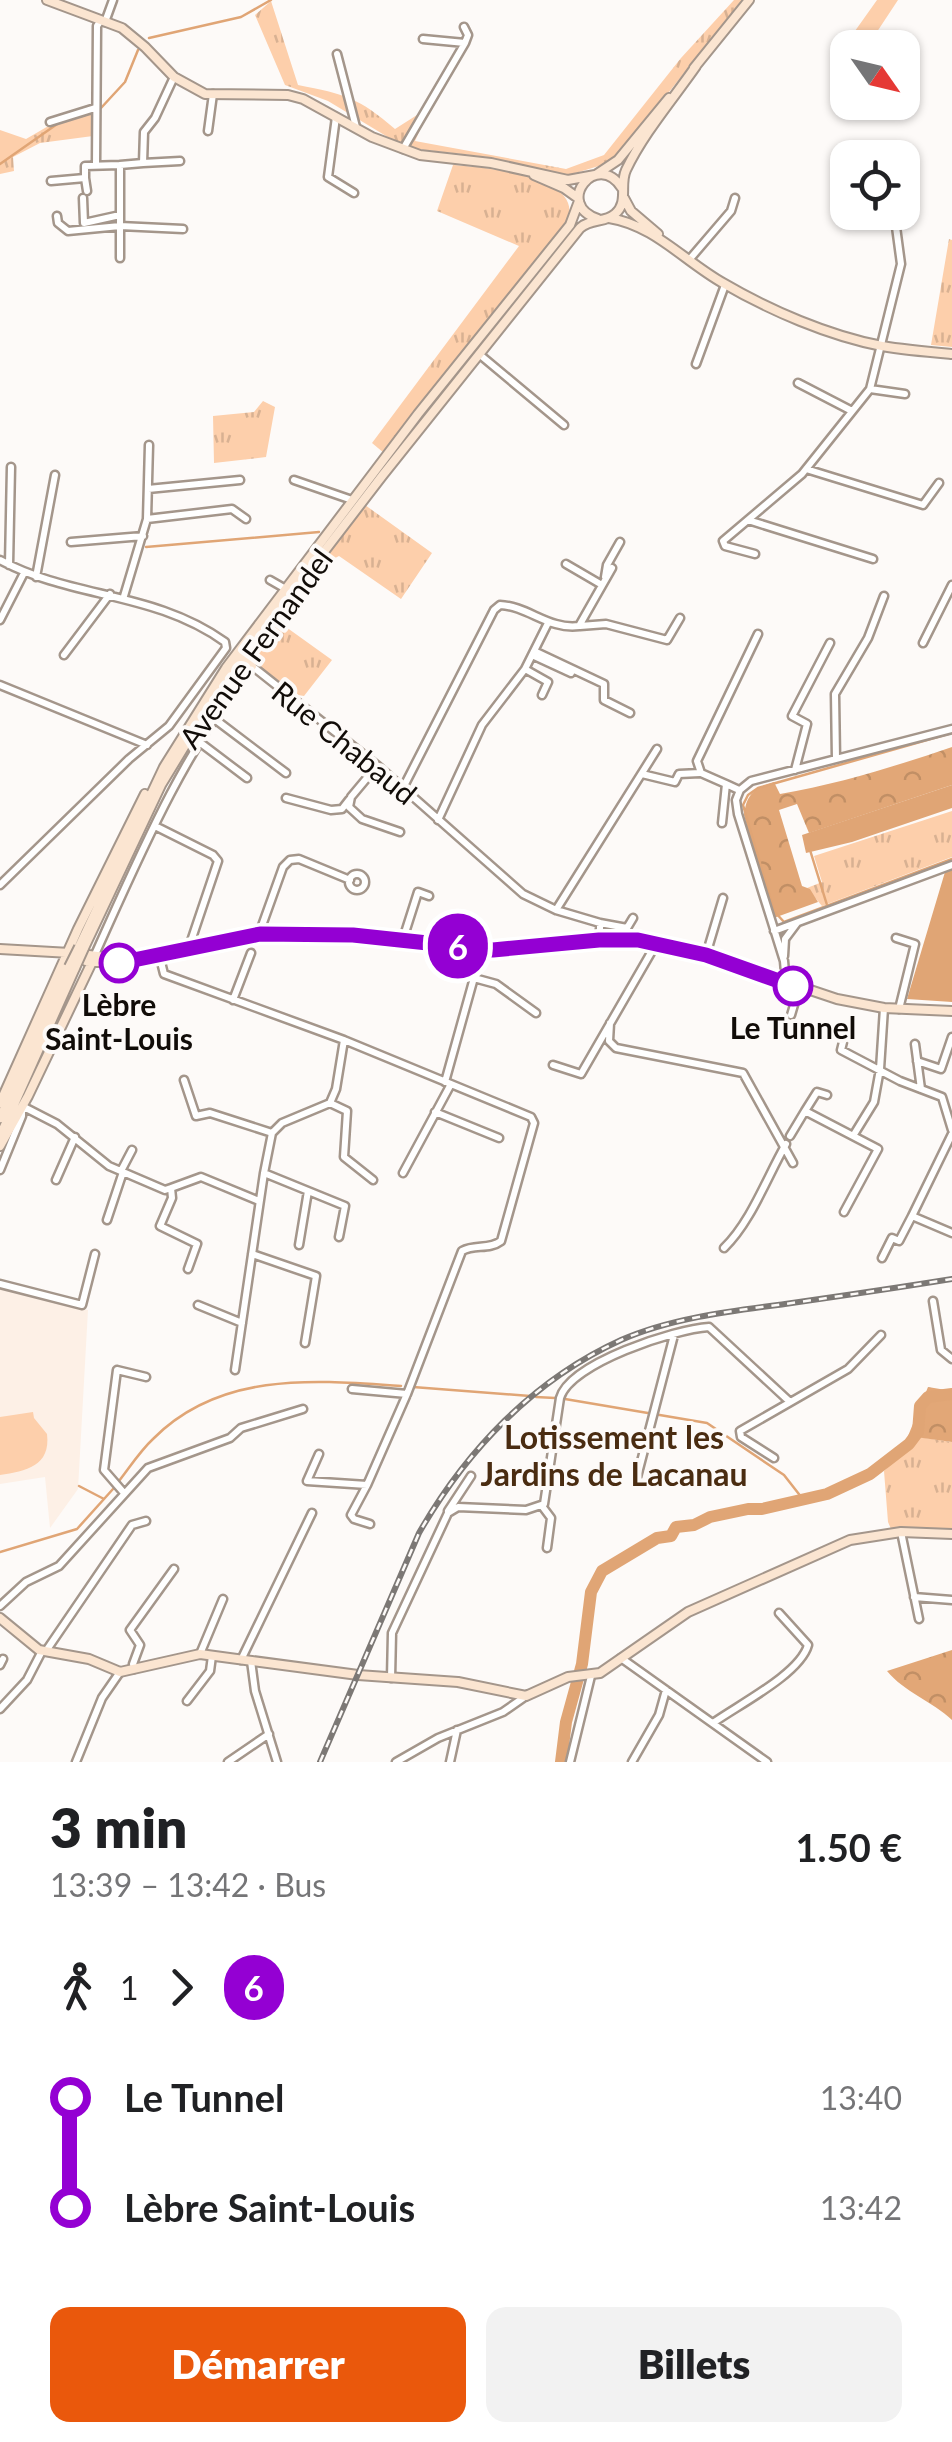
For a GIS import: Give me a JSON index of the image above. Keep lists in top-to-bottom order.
{
  "streets": {
    "main road": ["Avenue Fernandel"],
    "street": ["Rue Chabaud"]
  },
  "crossings": [
    ["Avenue Fernandel", "Rue Chabaud"]
  ],
  "districts": ["Lotissement les Jardins de Lacanau"],
  "places": ["Lèbre Saint-Louis", "Le Tunnel"],
  "lines": ["bus line 6"],
  "north": "bottom right",
  "page": {
    "on_map": "6",
    "heading": ["3 min", "13:39 – 13:42 · Bus", "1.50 €"],
    "legs": ["1", "6"],
    "list": [
      {
        "name": "Le Tunnel",
        "value": "13:40"
      },
      {
        "name": "Lèbre Saint-Louis",
        "value": "13:42"
      }
    ],
    "buttons": ["Démarrer", "Billets"]
  }
}
